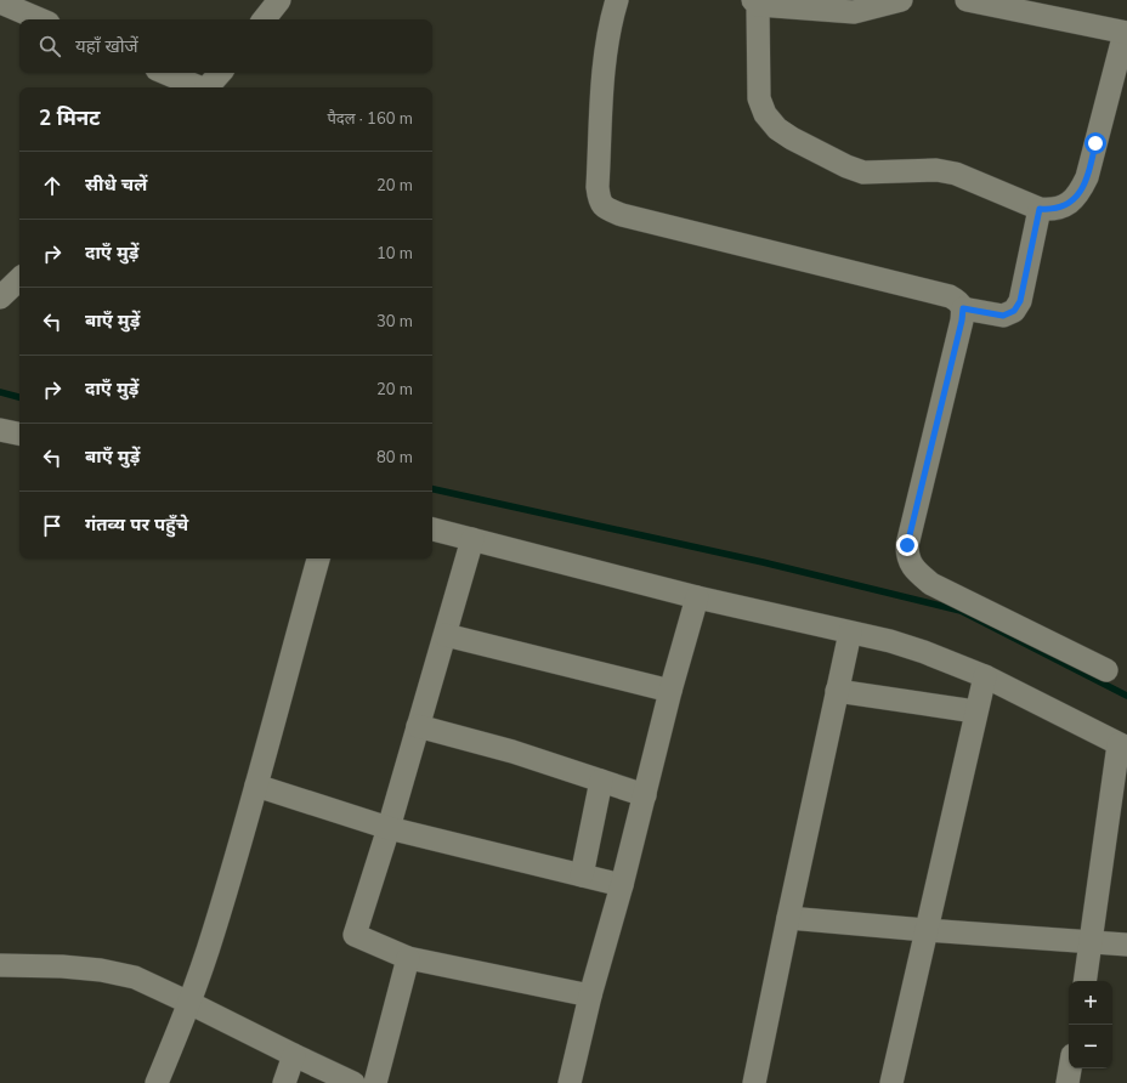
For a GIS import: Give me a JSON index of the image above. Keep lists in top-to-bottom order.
{
  "page": {
    "search": "यहाँ खोजें",
    "heading": ["2 मिनट", "पैदल · 160 m"],
    "list": [
      ["सीधे चलें", "20 m"],
      ["दाएँ मुड़ें", "10 m"],
      ["बाएँ मुड़ें", "30 m"],
      ["दाएँ मुड़ें", "20 m"],
      ["बाएँ मुड़ें", "80 m"],
      "गंतव्य पर पहुँचे"
    ],
    "map_buttons": ["+", "−"]
  }
}
